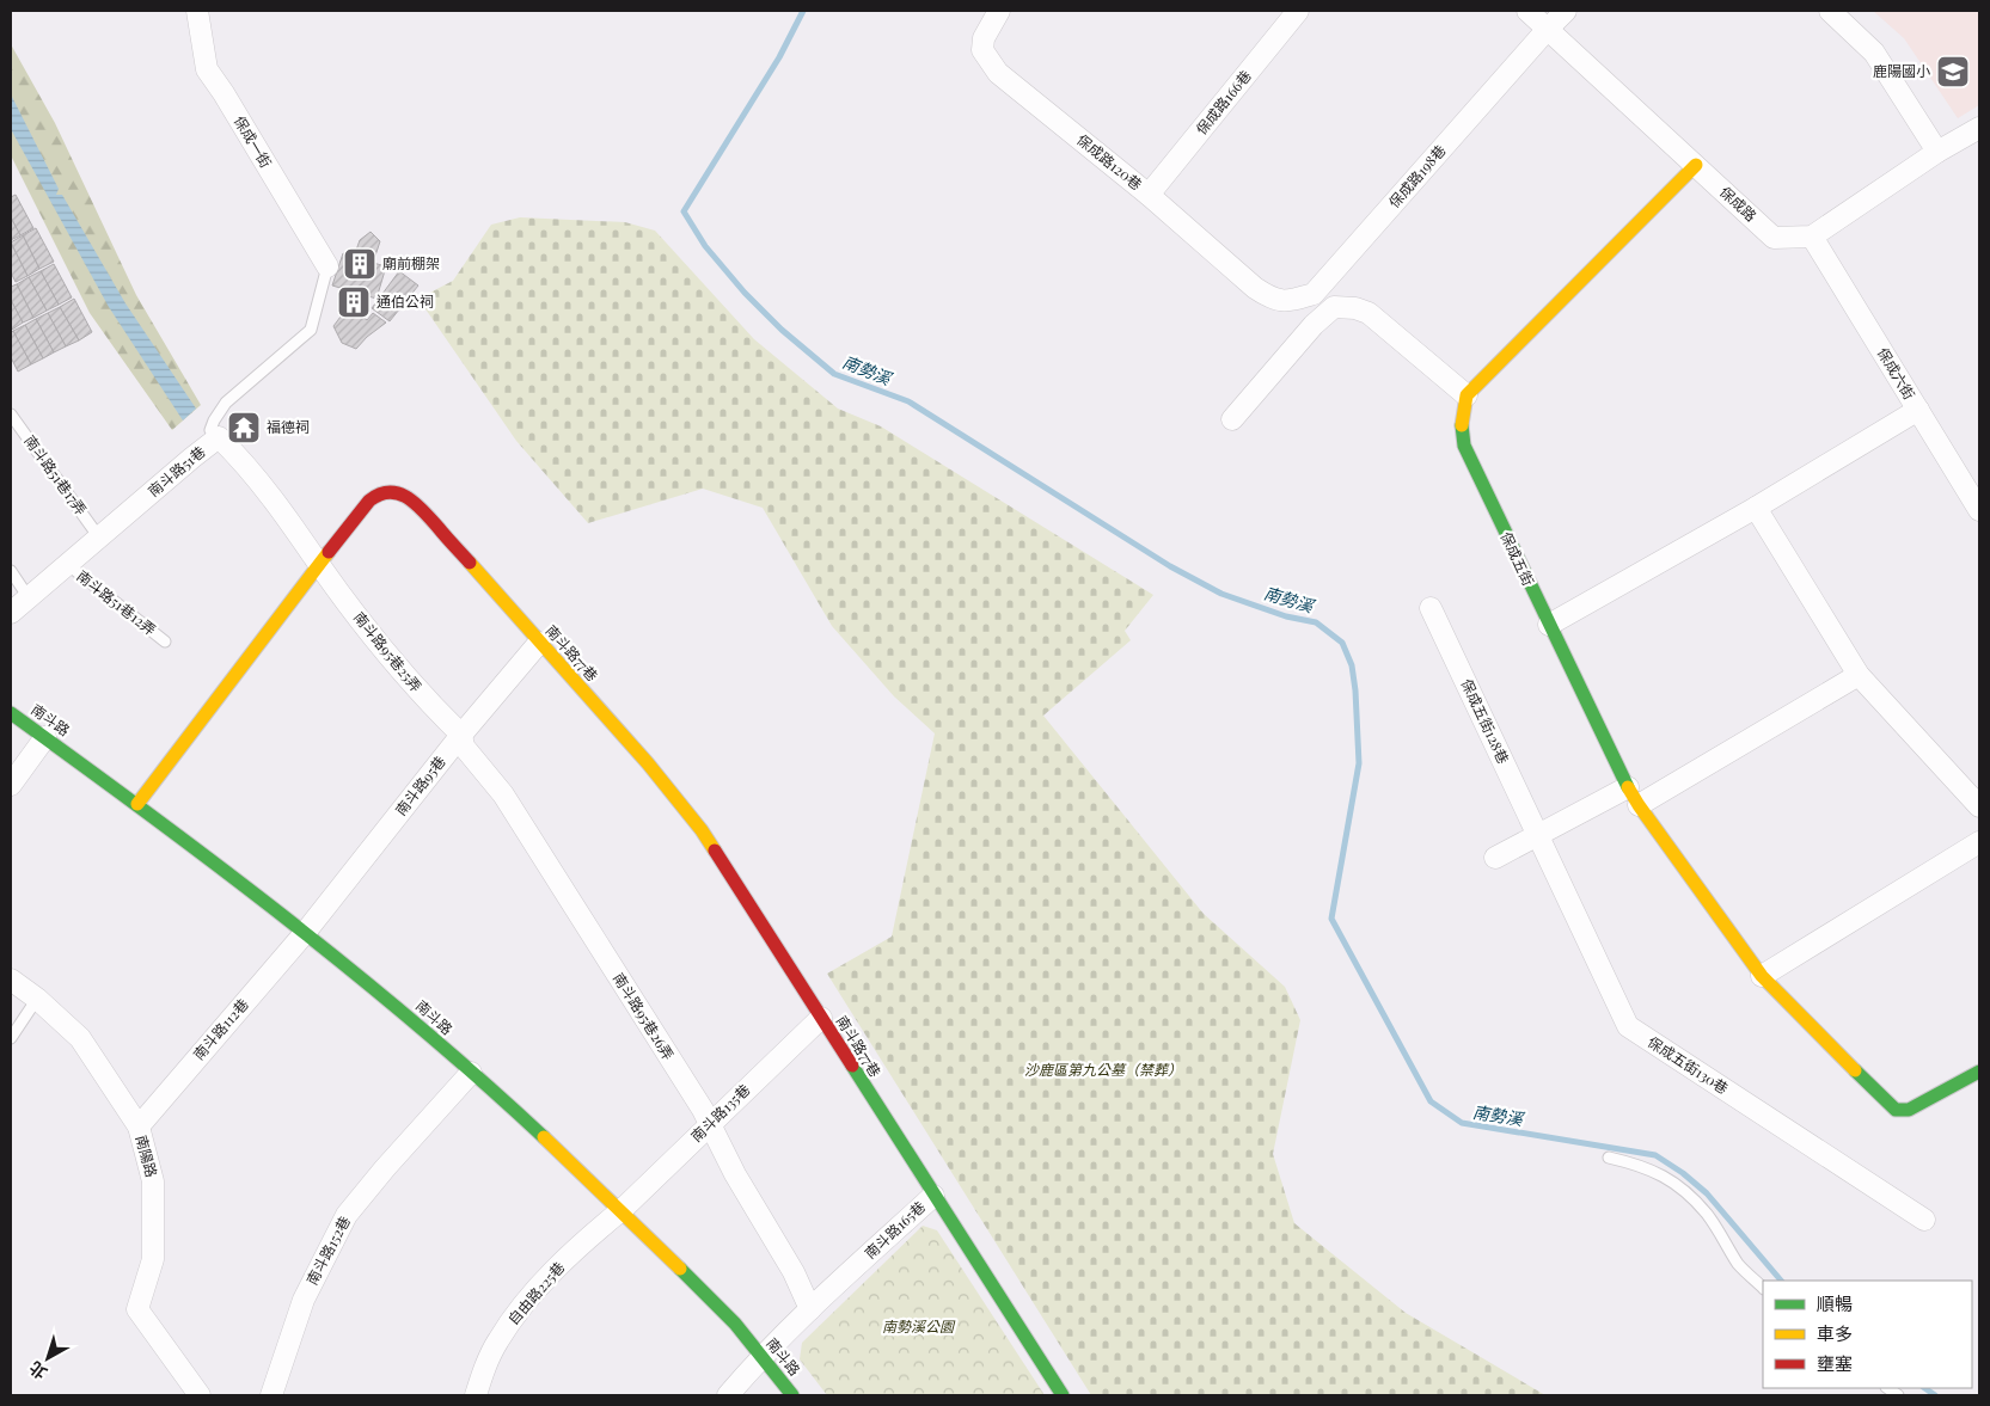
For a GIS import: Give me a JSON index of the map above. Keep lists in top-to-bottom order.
{
  "streets": {
    "street": [
      "保成路166巷",
      "保成一街",
      "保成路120巷",
      "保成路198巷",
      "保成路",
      "保成六街",
      "南斗路51巷",
      "保成五街",
      "南斗路95巷25弄",
      "南斗路77巷",
      "南斗路",
      "保成五街128巷",
      "南斗路95巷",
      "南斗路95巷26弄",
      "南斗路112巷",
      "保成五街130巷",
      "南斗路135巷",
      "南陽路",
      "南斗路165巷",
      "南斗路152巷",
      "自由路225巷"
    ],
    "lane": ["南斗路51巷17弄", "南斗路51巷12弄"]
  },
  "crossings": [
    ["保成路166巷", "保成路120巷"],
    ["保成路120巷", "保成路198巷"],
    ["保成路198巷", "保成路"],
    ["保成路", "保成六街"],
    ["南斗路51巷", "南斗路51巷17弄"],
    ["南斗路51巷", "南斗路51巷12弄"],
    ["南斗路51巷", "南斗路95巷25弄"],
    ["南斗路51巷", "南斗路77巷"],
    ["南斗路95巷25弄", "南斗路77巷"],
    ["南斗路95巷25弄", "南斗路95巷"],
    ["南斗路95巷25弄", "南斗路95巷26弄"],
    ["南斗路77巷", "南斗路"],
    ["南斗路77巷", "南斗路95巷"],
    ["南斗路77巷", "南斗路135巷"],
    ["南斗路77巷", "南斗路165巷"],
    ["南斗路", "南斗路95巷"],
    ["南斗路", "南斗路112巷"],
    ["南斗路", "南斗路135巷"],
    ["南斗路", "南斗路165巷"],
    ["南斗路", "南斗路152巷"],
    ["南斗路", "自由路225巷"],
    ["保成五街128巷", "保成五街130巷"],
    ["南斗路95巷", "南斗路95巷26弄"],
    ["南斗路95巷", "南斗路112巷"],
    ["南斗路95巷26弄", "南斗路135巷"],
    ["南斗路95巷26弄", "南斗路165巷"],
    ["南斗路112巷", "南陽路"],
    ["南斗路135巷", "自由路225巷"]
  ],
  "water": ["南勢溪"],
  "parks": ["沙鹿區第九公墓（禁葬）", "南勢溪公園"],
  "places": {
    "school or university": ["鹿陽國小"],
    "building": ["廟前棚架", "通伯公祠"],
    "temple": ["福德祠"]
  },
  "legend": ["順暢", "車多", "壅塞"],
  "north": "bottom left"
}
